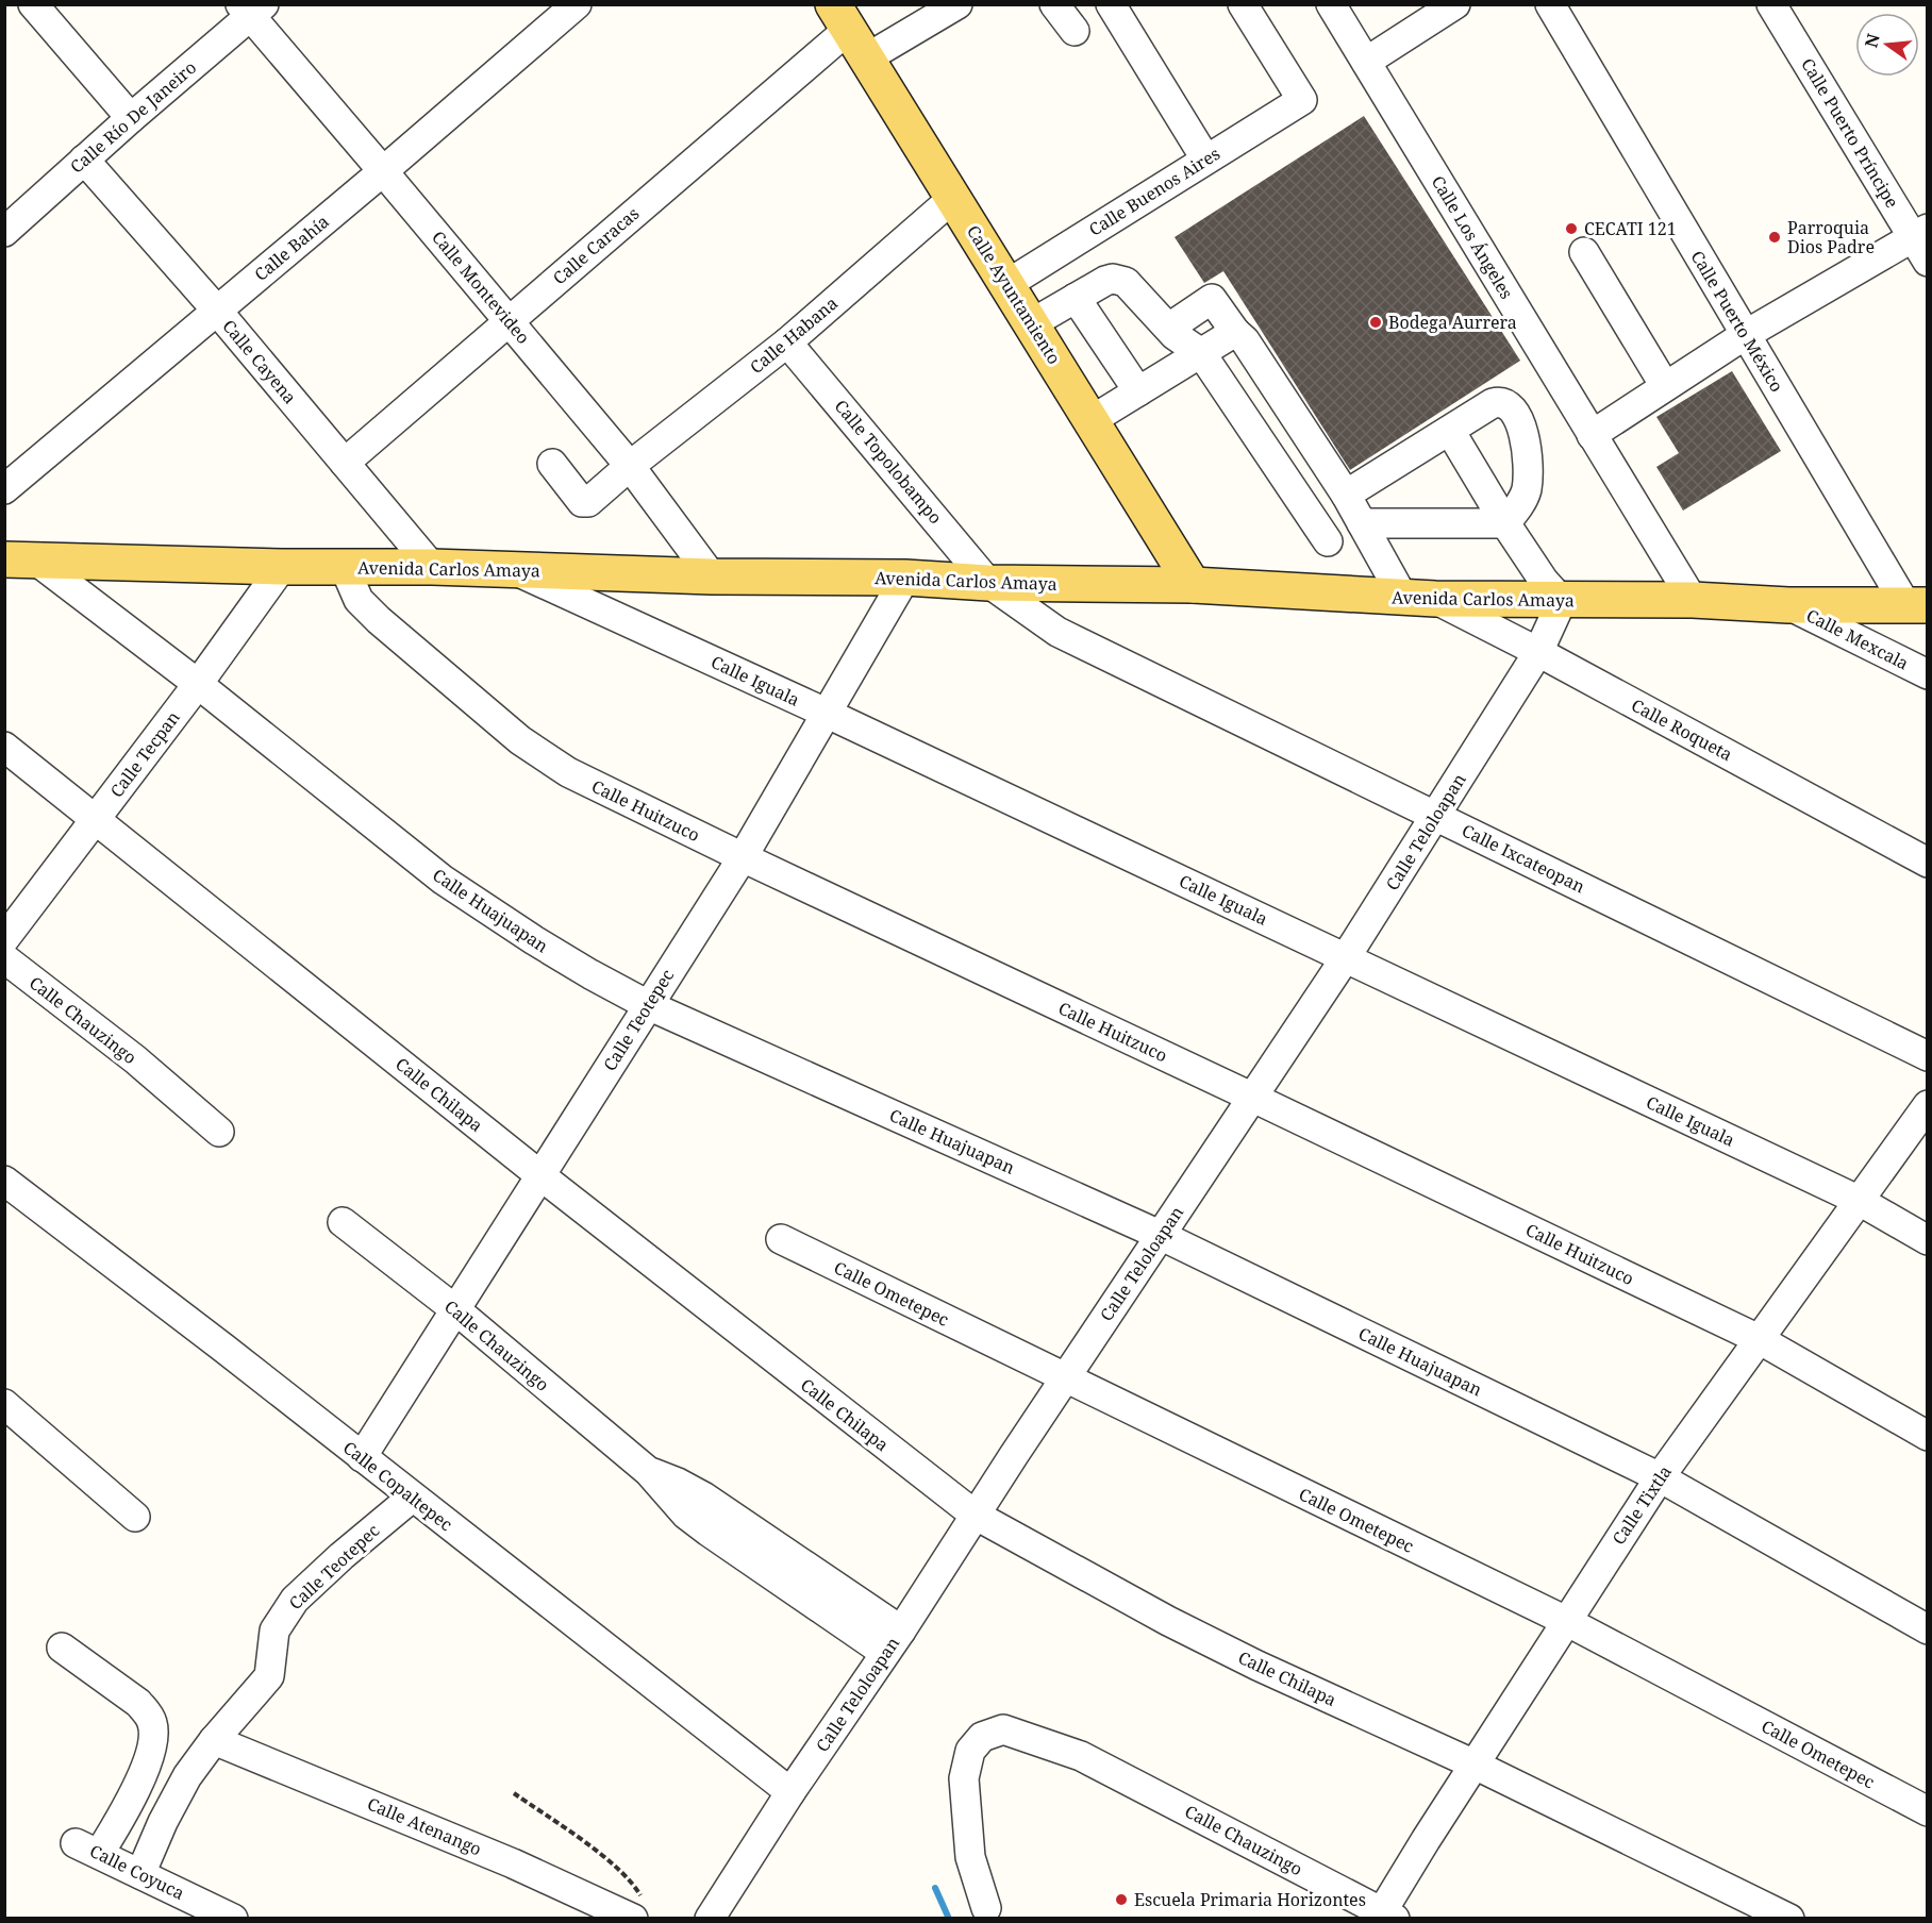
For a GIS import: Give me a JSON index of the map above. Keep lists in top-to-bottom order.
{
  "streets": {
    "main road": ["Calle Ayuntamiento", "Avenida Carlos Amaya"],
    "street": [
      "Calle Río De Janeiro",
      "Calle Puerto Príncipe",
      "Calle Buenos Aires",
      "Calle Los Ángeles",
      "Calle Caracas",
      "Calle Bahía",
      "Calle Montevideo",
      "Calle Puerto México",
      "Calle Habana",
      "Calle Cayena",
      "Calle Topolobampo",
      "Calle Mexcala",
      "Calle Iguala",
      "Calle Roqueta",
      "Calle Tecpan",
      "Calle Huitzuco",
      "Calle Teloloapan",
      "Calle Ixcateopan",
      "Calle Huajuapan",
      "Calle Chauzingo",
      "Calle Teotepec",
      "Calle Chilapa",
      "Calle Ometepec",
      "Calle Copaltepec",
      "Calle Tixtla",
      "Calle Atenango",
      "Calle Coyuca"
    ]
  },
  "crossings": [
    ["Calle Río De Janeiro", "Calle Montevideo"],
    ["Calle Río De Janeiro", "Calle Cayena"],
    ["Calle Buenos Aires", "Calle Ayuntamiento"],
    ["Calle Los Ángeles", "Avenida Carlos Amaya"],
    ["Calle Caracas", "Calle Montevideo"],
    ["Calle Caracas", "Calle Ayuntamiento"],
    ["Calle Caracas", "Calle Cayena"],
    ["Calle Bahía", "Calle Montevideo"],
    ["Calle Bahía", "Calle Cayena"],
    ["Calle Montevideo", "Calle Habana"],
    ["Calle Montevideo", "Avenida Carlos Amaya"],
    ["Calle Ayuntamiento", "Calle Habana"],
    ["Calle Ayuntamiento", "Avenida Carlos Amaya"],
    ["Calle Puerto México", "Avenida Carlos Amaya"],
    ["Calle Habana", "Calle Topolobampo"],
    ["Calle Cayena", "Avenida Carlos Amaya"],
    ["Calle Topolobampo", "Avenida Carlos Amaya"],
    ["Calle Topolobampo", "Calle Ixcateopan"],
    ["Avenida Carlos Amaya", "Calle Mexcala"],
    ["Avenida Carlos Amaya", "Calle Iguala"],
    ["Avenida Carlos Amaya", "Calle Roqueta"],
    ["Avenida Carlos Amaya", "Calle Tecpan"],
    ["Avenida Carlos Amaya", "Calle Huitzuco"],
    ["Avenida Carlos Amaya", "Calle Teloloapan"],
    ["Avenida Carlos Amaya", "Calle Ixcateopan"],
    ["Avenida Carlos Amaya", "Calle Huajuapan"],
    ["Avenida Carlos Amaya", "Calle Teotepec"],
    ["Calle Iguala", "Calle Teloloapan"],
    ["Calle Iguala", "Calle Teotepec"],
    ["Calle Iguala", "Calle Tixtla"],
    ["Calle Roqueta", "Calle Teloloapan"],
    ["Calle Tecpan", "Calle Huajuapan"],
    ["Calle Tecpan", "Calle Chilapa"],
    ["Calle Huitzuco", "Calle Teloloapan"],
    ["Calle Huitzuco", "Calle Teotepec"],
    ["Calle Huitzuco", "Calle Tixtla"],
    ["Calle Teloloapan", "Calle Ixcateopan"],
    ["Calle Teloloapan", "Calle Huajuapan"],
    ["Calle Teloloapan", "Calle Chauzingo"],
    ["Calle Teloloapan", "Calle Chilapa"],
    ["Calle Teloloapan", "Calle Ometepec"],
    ["Calle Teloloapan", "Calle Copaltepec"],
    ["Calle Huajuapan", "Calle Teotepec"],
    ["Calle Huajuapan", "Calle Tixtla"],
    ["Calle Chauzingo", "Calle Teotepec"],
    ["Calle Chauzingo", "Calle Tixtla"],
    ["Calle Teotepec", "Calle Chilapa"],
    ["Calle Teotepec", "Calle Copaltepec"],
    ["Calle Teotepec", "Calle Atenango"],
    ["Calle Teotepec", "Calle Coyuca"],
    ["Calle Chilapa", "Calle Tixtla"],
    ["Calle Ometepec", "Calle Tixtla"]
  ],
  "places": [
    "CECATI 121",
    "Parroquia Dios Padre",
    "Bodega Aurrera",
    "Escuela Primaria Horizontes"
  ],
  "north": "left"
}
